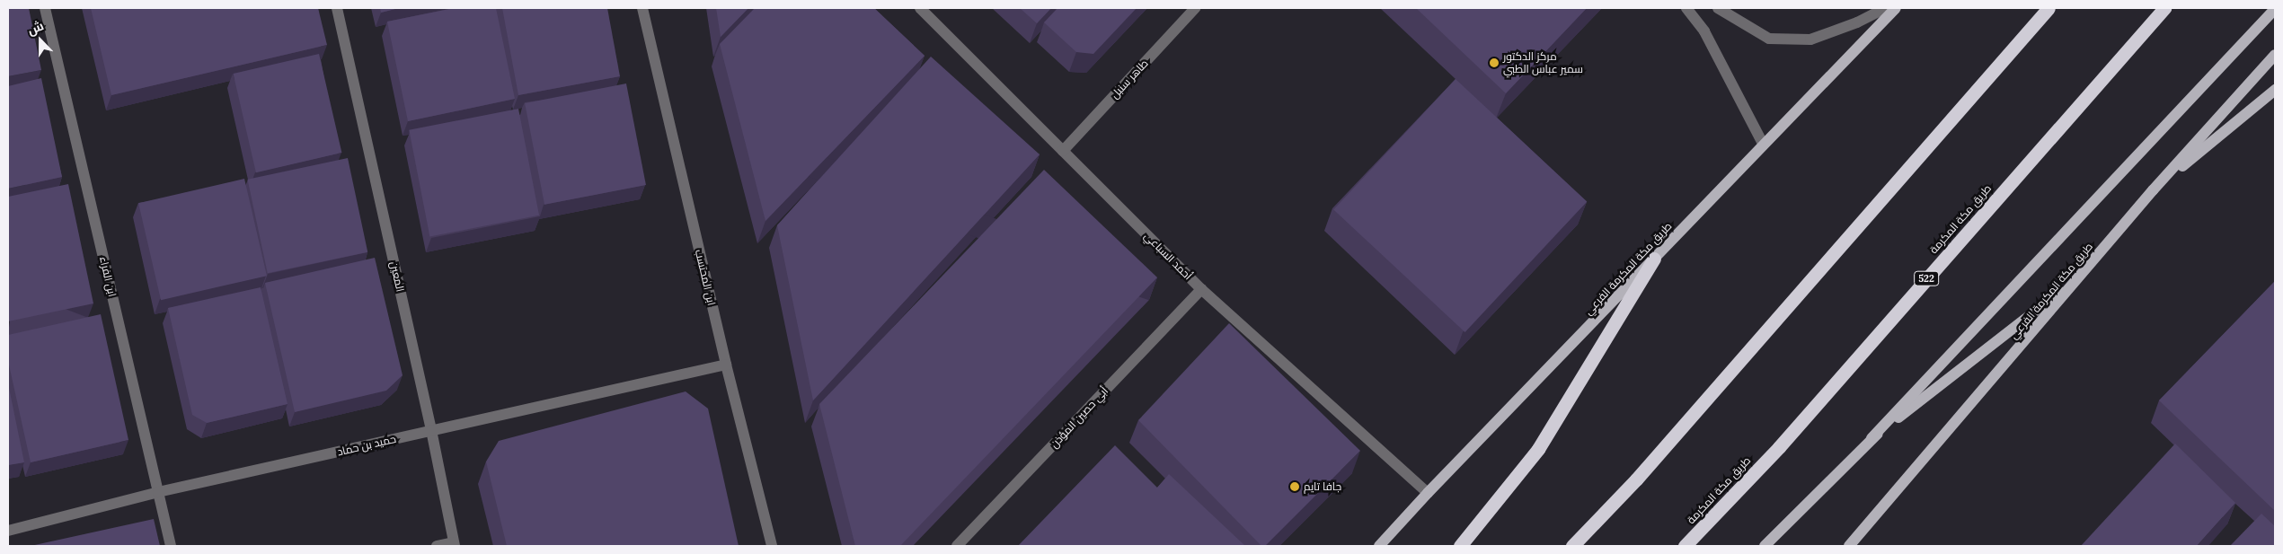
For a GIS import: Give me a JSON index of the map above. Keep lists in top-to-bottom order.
{
  "streets": {
    "highway": ["طريق مكة المكرمة", "522"],
    "main road": ["طريق مكة المكرمة الفرعي"],
    "street": [
      "طاهر سنبل",
      "أحمد السباعي",
      "ابن الفراء",
      "المعين",
      "ابن المحتسب",
      "أبي حصين المؤذن",
      "حميد بن حماد"
    ]
  },
  "crossings": [
    ["طاهر سنبل", "أحمد السباعي"],
    ["أحمد السباعي", "طريق مكة المكرمة الفرعي"],
    ["أحمد السباعي", "أبي حصين المؤذن"],
    ["ابن الفراء", "حميد بن حماد"],
    ["المعين", "حميد بن حماد"],
    ["ابن المحتسب", "حميد بن حماد"]
  ],
  "places": ["مركز الدكتور سمير عباس الطبي", "جافا تايم"],
  "north": "top"
}
